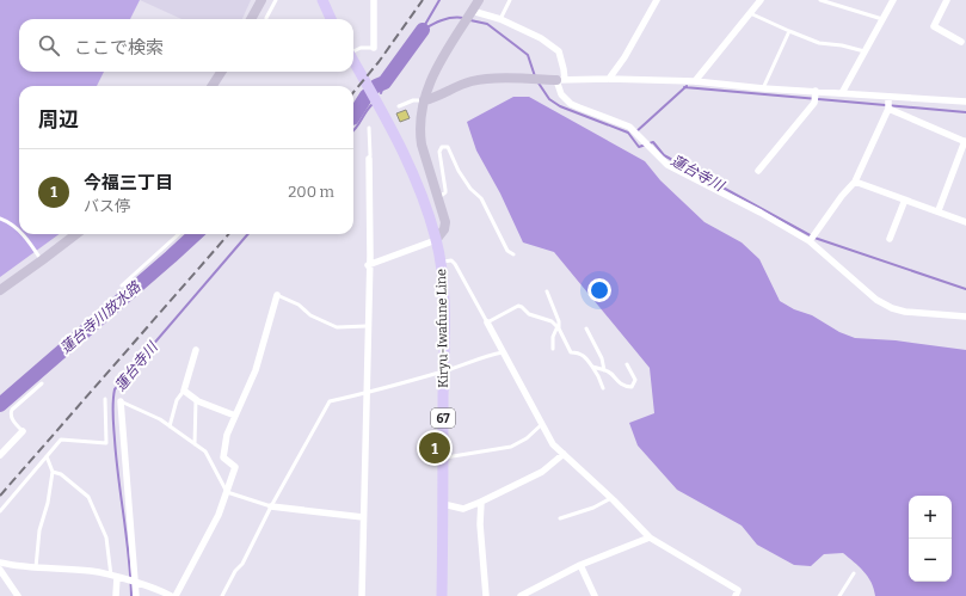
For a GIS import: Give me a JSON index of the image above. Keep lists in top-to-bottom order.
{
  "streets": {
    "main road": ["Kiryu-Iwafune Line", "67"]
  },
  "water": ["蓮台寺川", "蓮台寺川放水路"],
  "page": {
    "search": "ここで検索",
    "heading": "周辺",
    "list": [
      {
        "mark": "1",
        "name": "今福三丁目",
        "note": "バス停",
        "value": "200 m"
      }
    ],
    "pins": "1",
    "map_buttons": ["+", "−"]
  }
}
